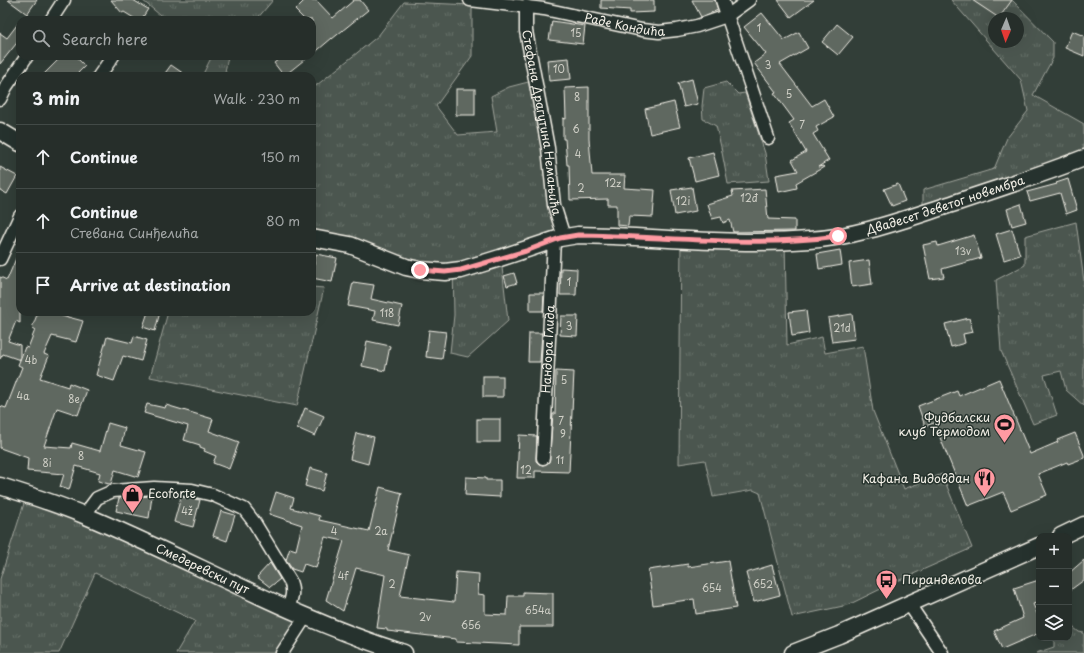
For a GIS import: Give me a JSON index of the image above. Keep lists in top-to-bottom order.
{
  "streets": {
    "street": [
      "Раде Кондића",
      "Стефана Драгутина Немањића",
      "Двадесет деветог новембра",
      "Нандора Глида",
      "Смедеревски пут"
    ]
  },
  "crossings": [
    ["Раде Кондића", "Стефана Драгутина Немањића"],
    ["Стефана Драгутина Немањића", "Двадесет деветог новембра"],
    ["Стефана Драгутина Немањића", "Нандора Глида"],
    ["Двадесет деветог новембра", "Нандора Глида"]
  ],
  "places": {
    "sports": ["Фудбалски клуб Термодом"],
    "restaurant": ["Кафана Видовдан"],
    "shop": ["Ecoforte"],
    "bus stop": ["Пиранделова"]
  },
  "house_numbers": [
    "1",
    "15",
    "3",
    "10",
    "5",
    "8",
    "7",
    "6",
    "4",
    "12z",
    "2",
    "12đ",
    "12i",
    "13v",
    "1",
    "118",
    "3",
    "21d",
    "4b",
    "5",
    "4a",
    "8e",
    "7",
    "9",
    "8",
    "11",
    "8i",
    "12",
    "4ž",
    "4",
    "2a",
    "4f",
    "2",
    "652",
    "654",
    "654a",
    "2v",
    "656"
  ],
  "north": "bottom",
  "page": {
    "search": "Search here",
    "heading": ["3 min", "Walk · 230 m"],
    "list": [
      ["Continue", "150 m"],
      ["Continue", "Стевана Синђелића", "80 m"],
      "Arrive at destination"
    ],
    "map_buttons": ["+", "−"]
  }
}
